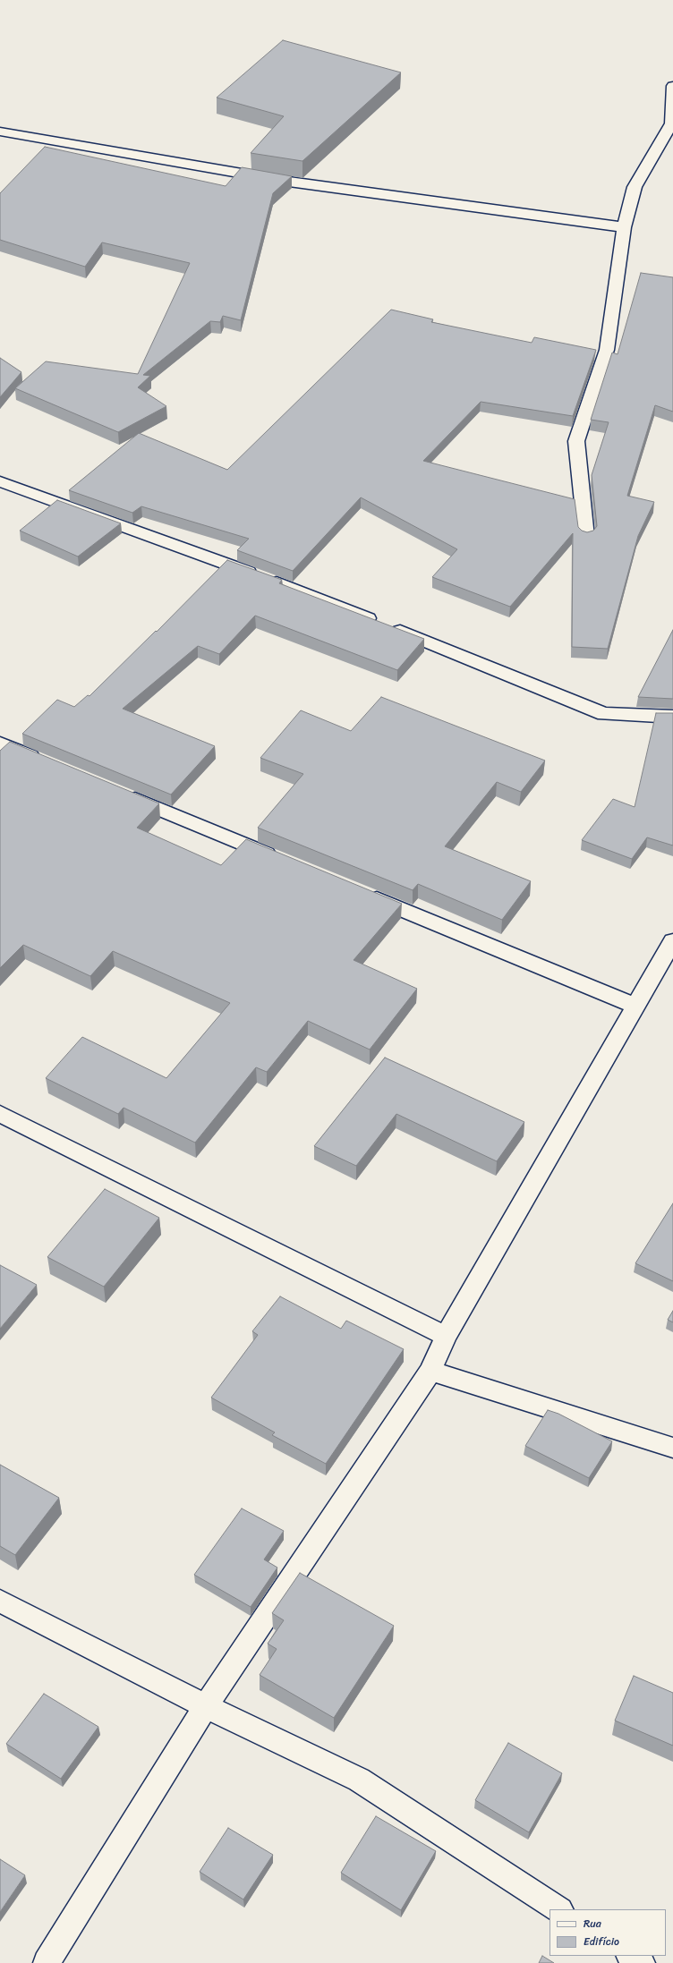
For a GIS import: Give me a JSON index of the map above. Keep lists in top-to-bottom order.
{
  "legend": ["Rua", "Edifício"]
}
